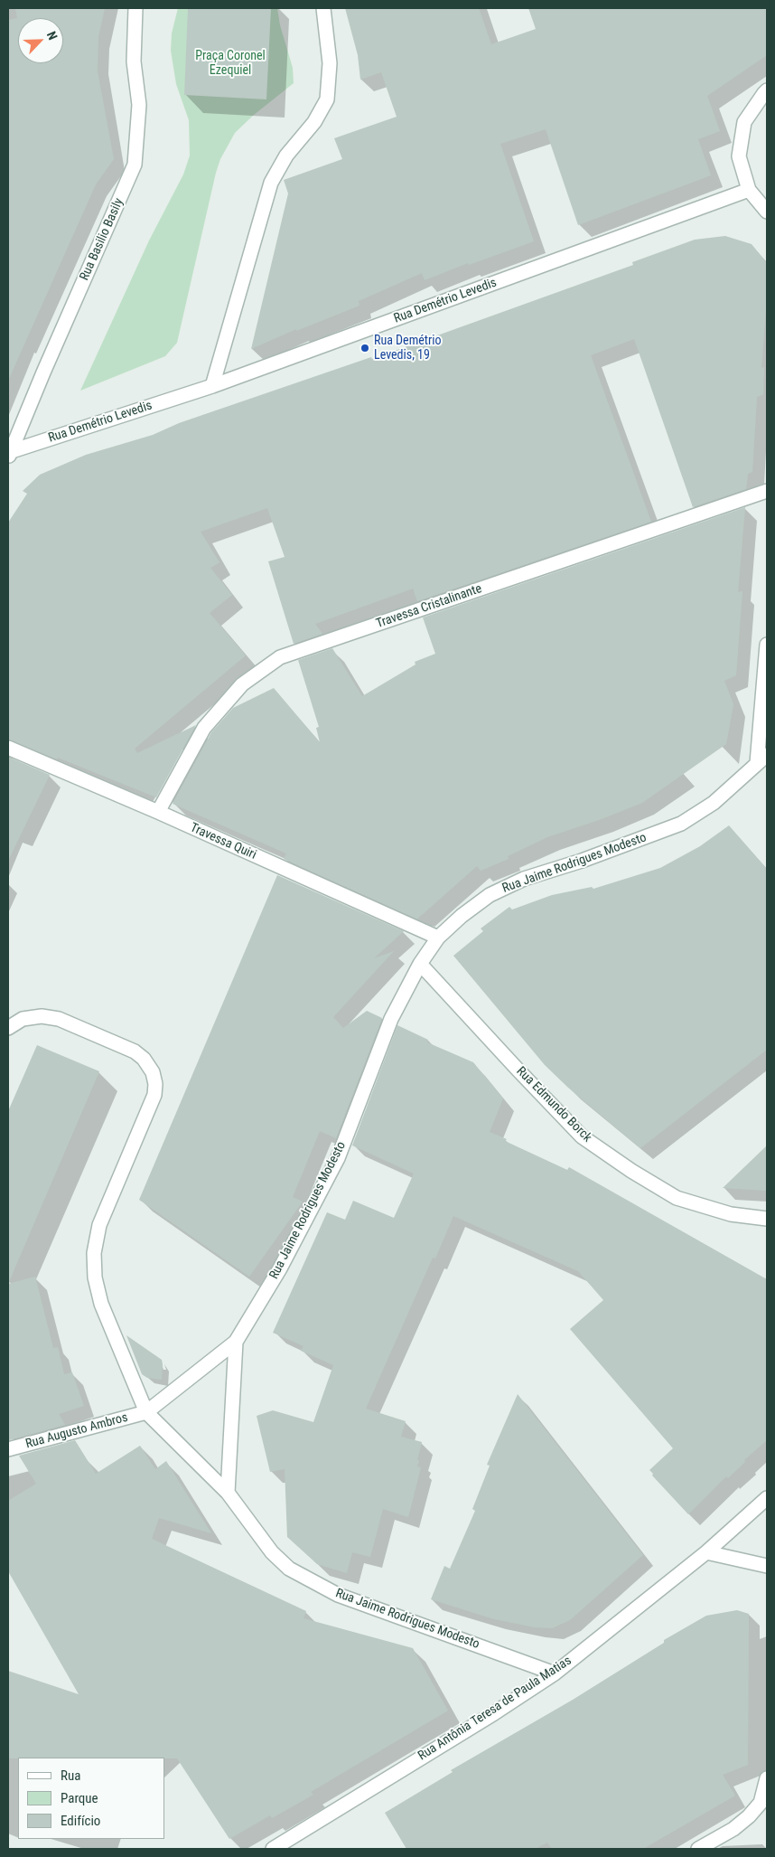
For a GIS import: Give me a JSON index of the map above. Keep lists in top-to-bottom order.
{
  "streets": {
    "street": [
      "Rua Basilio Basily",
      "Rua Demétrio Levedis",
      "Travessa Cristalinante",
      "Travessa Quiri",
      "Rua Jaime Rodrigues Modesto",
      "Rua Edmundo Borck",
      "Rua Augusto Ambros",
      "Rua Antônia Teresa de Paula Matias"
    ]
  },
  "crossings": [
    ["Rua Basilio Basily", "Rua Demétrio Levedis"],
    ["Travessa Cristalinante", "Travessa Quiri"],
    ["Travessa Quiri", "Rua Jaime Rodrigues Modesto"],
    ["Rua Jaime Rodrigues Modesto", "Rua Edmundo Borck"],
    ["Rua Jaime Rodrigues Modesto", "Rua Augusto Ambros"],
    ["Rua Jaime Rodrigues Modesto", "Rua Antônia Teresa de Paula Matias"]
  ],
  "parks": ["Praça Coronel Ezequiel"],
  "places": ["Rua Demétrio Levedis, 19"],
  "legend": ["Rua", "Parque", "Edifício"],
  "north": "top right"
}
